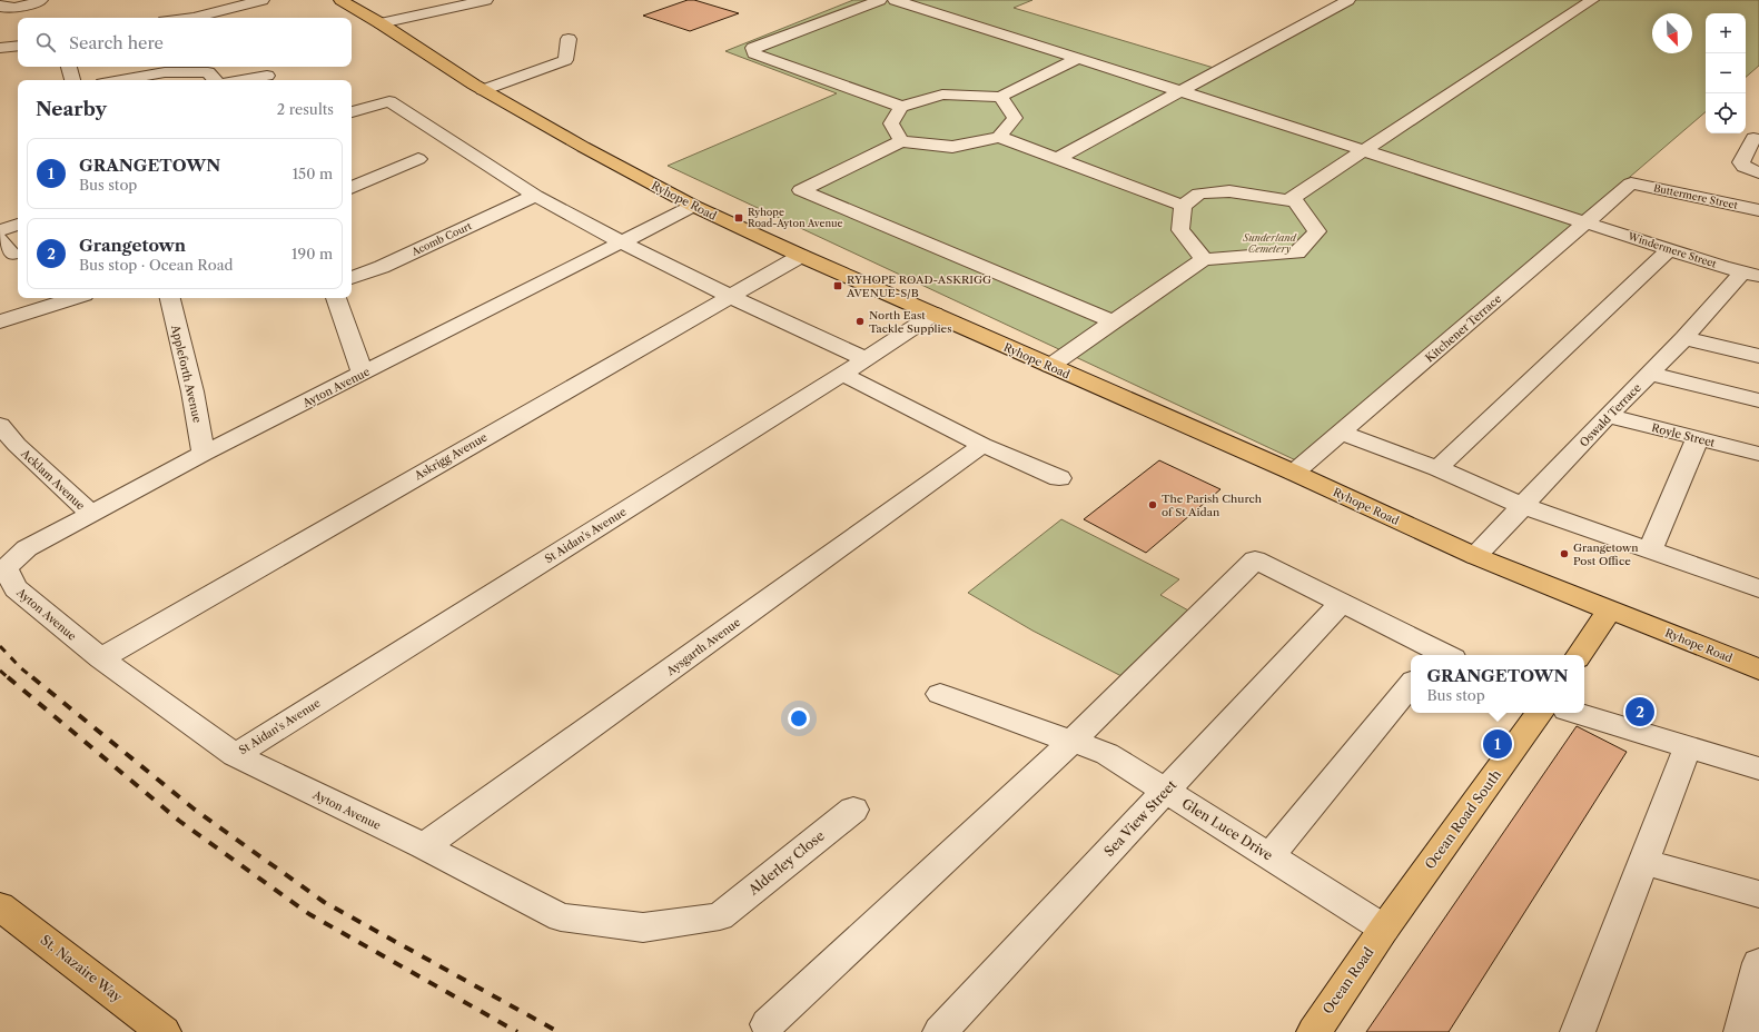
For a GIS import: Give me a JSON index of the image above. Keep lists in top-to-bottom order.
{
  "streets": {
    "main road": [
      "Ryhope Road",
      "Ocean Road South",
      "St. Nazaire Way",
      "Ocean Road"
    ],
    "street": [
      "Buttermere Street",
      "Acomb Court",
      "Windermere Street",
      "Kitchener Terrace",
      "Appleforth Avenue",
      "Ayton Avenue",
      "Oswald Terrace",
      "Royle Street",
      "Askrigg Avenue",
      "Acklam Avenue",
      "St Aidan's Avenue",
      "Aysgarth Avenue",
      "Sea View Street",
      "Glen Luce Drive",
      "Alderley Close"
    ]
  },
  "crossings": [
    ["Buttermere Street", "Kitchener Terrace"],
    ["Ryhope Road", "Kitchener Terrace"],
    ["Ryhope Road", "Ayton Avenue"],
    ["Ryhope Road", "Oswald Terrace"],
    ["Ryhope Road", "Askrigg Avenue"],
    ["Ryhope Road", "St Aidan's Avenue"],
    ["Windermere Street", "Kitchener Terrace"],
    ["Windermere Street", "Oswald Terrace"],
    ["Appleforth Avenue", "Ayton Avenue"],
    ["Ayton Avenue", "Askrigg Avenue"],
    ["Ayton Avenue", "Acklam Avenue"],
    ["Ayton Avenue", "St Aidan's Avenue"],
    ["Ayton Avenue", "Aysgarth Avenue"],
    ["Ayton Avenue", "Alderley Close"],
    ["Oswald Terrace", "Royle Street"],
    ["Sea View Street", "Glen Luce Drive"],
    ["Ocean Road South", "Glen Luce Drive"],
    ["Ocean Road South", "Ocean Road"],
    ["Glen Luce Drive", "Ocean Road"]
  ],
  "parks": ["Sunderland Cemetery"],
  "places": {
    "transit": ["Ryhope Road-Ayton Avenue", "RYHOPE ROAD-ASKRIGG AVENUE-S/B"],
    "other": ["North East Tackle Supplies", "The Parish Church of St Aidan", "Grangetown Post Office"]
  },
  "north": "bottom right",
  "page": {
    "map_buttons": ["+", "−"],
    "search": "Search here",
    "heading": ["Nearby", "2 results"],
    "list": [
      {
        "mark": "1",
        "name": "GRANGETOWN",
        "note": "Bus stop",
        "value": "150 m"
      },
      {
        "mark": "2",
        "name": "Grangetown",
        "note": "Bus stop · Ocean Road",
        "value": "190 m"
      }
    ],
    "popup": ["GRANGETOWN", "Bus stop"],
    "pins": ["2", "1"]
  }
}
